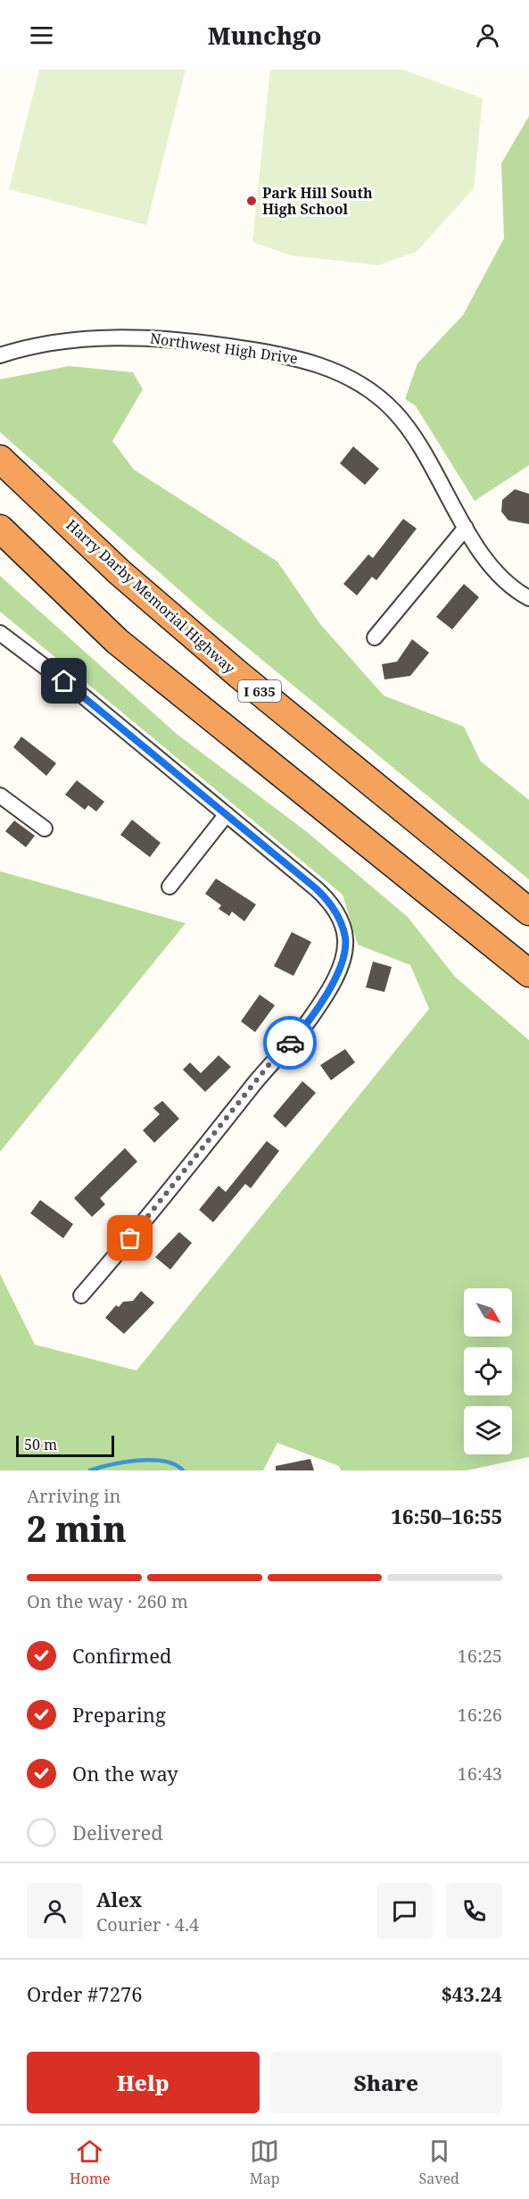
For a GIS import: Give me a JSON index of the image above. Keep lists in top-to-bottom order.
{
  "streets": {
    "highway": ["Harry Darby Memorial Highway", "I 635"],
    "street": ["Northwest High Drive"]
  },
  "places": ["Park Hill South High School"],
  "scale_bar": "50 m",
  "north": "bottom right",
  "page": {
    "header": "Munchgo",
    "scale": "50 m",
    "heading": ["2 min", "Arriving in", "16:50–16:55"],
    "panel": [
      "Alex",
      "Courier · 4.4",
      "Order #7276",
      "$43.24"
    ],
    "bar": "On the way · 260 m",
    "list": [
      ["Confirmed", "16:25"],
      ["Preparing", "16:26"],
      ["On the way", "16:43"],
      "Delivered"
    ],
    "buttons": ["Help", "Share"],
    "tabs": ["Home", "Map", "Saved"]
  }
}
